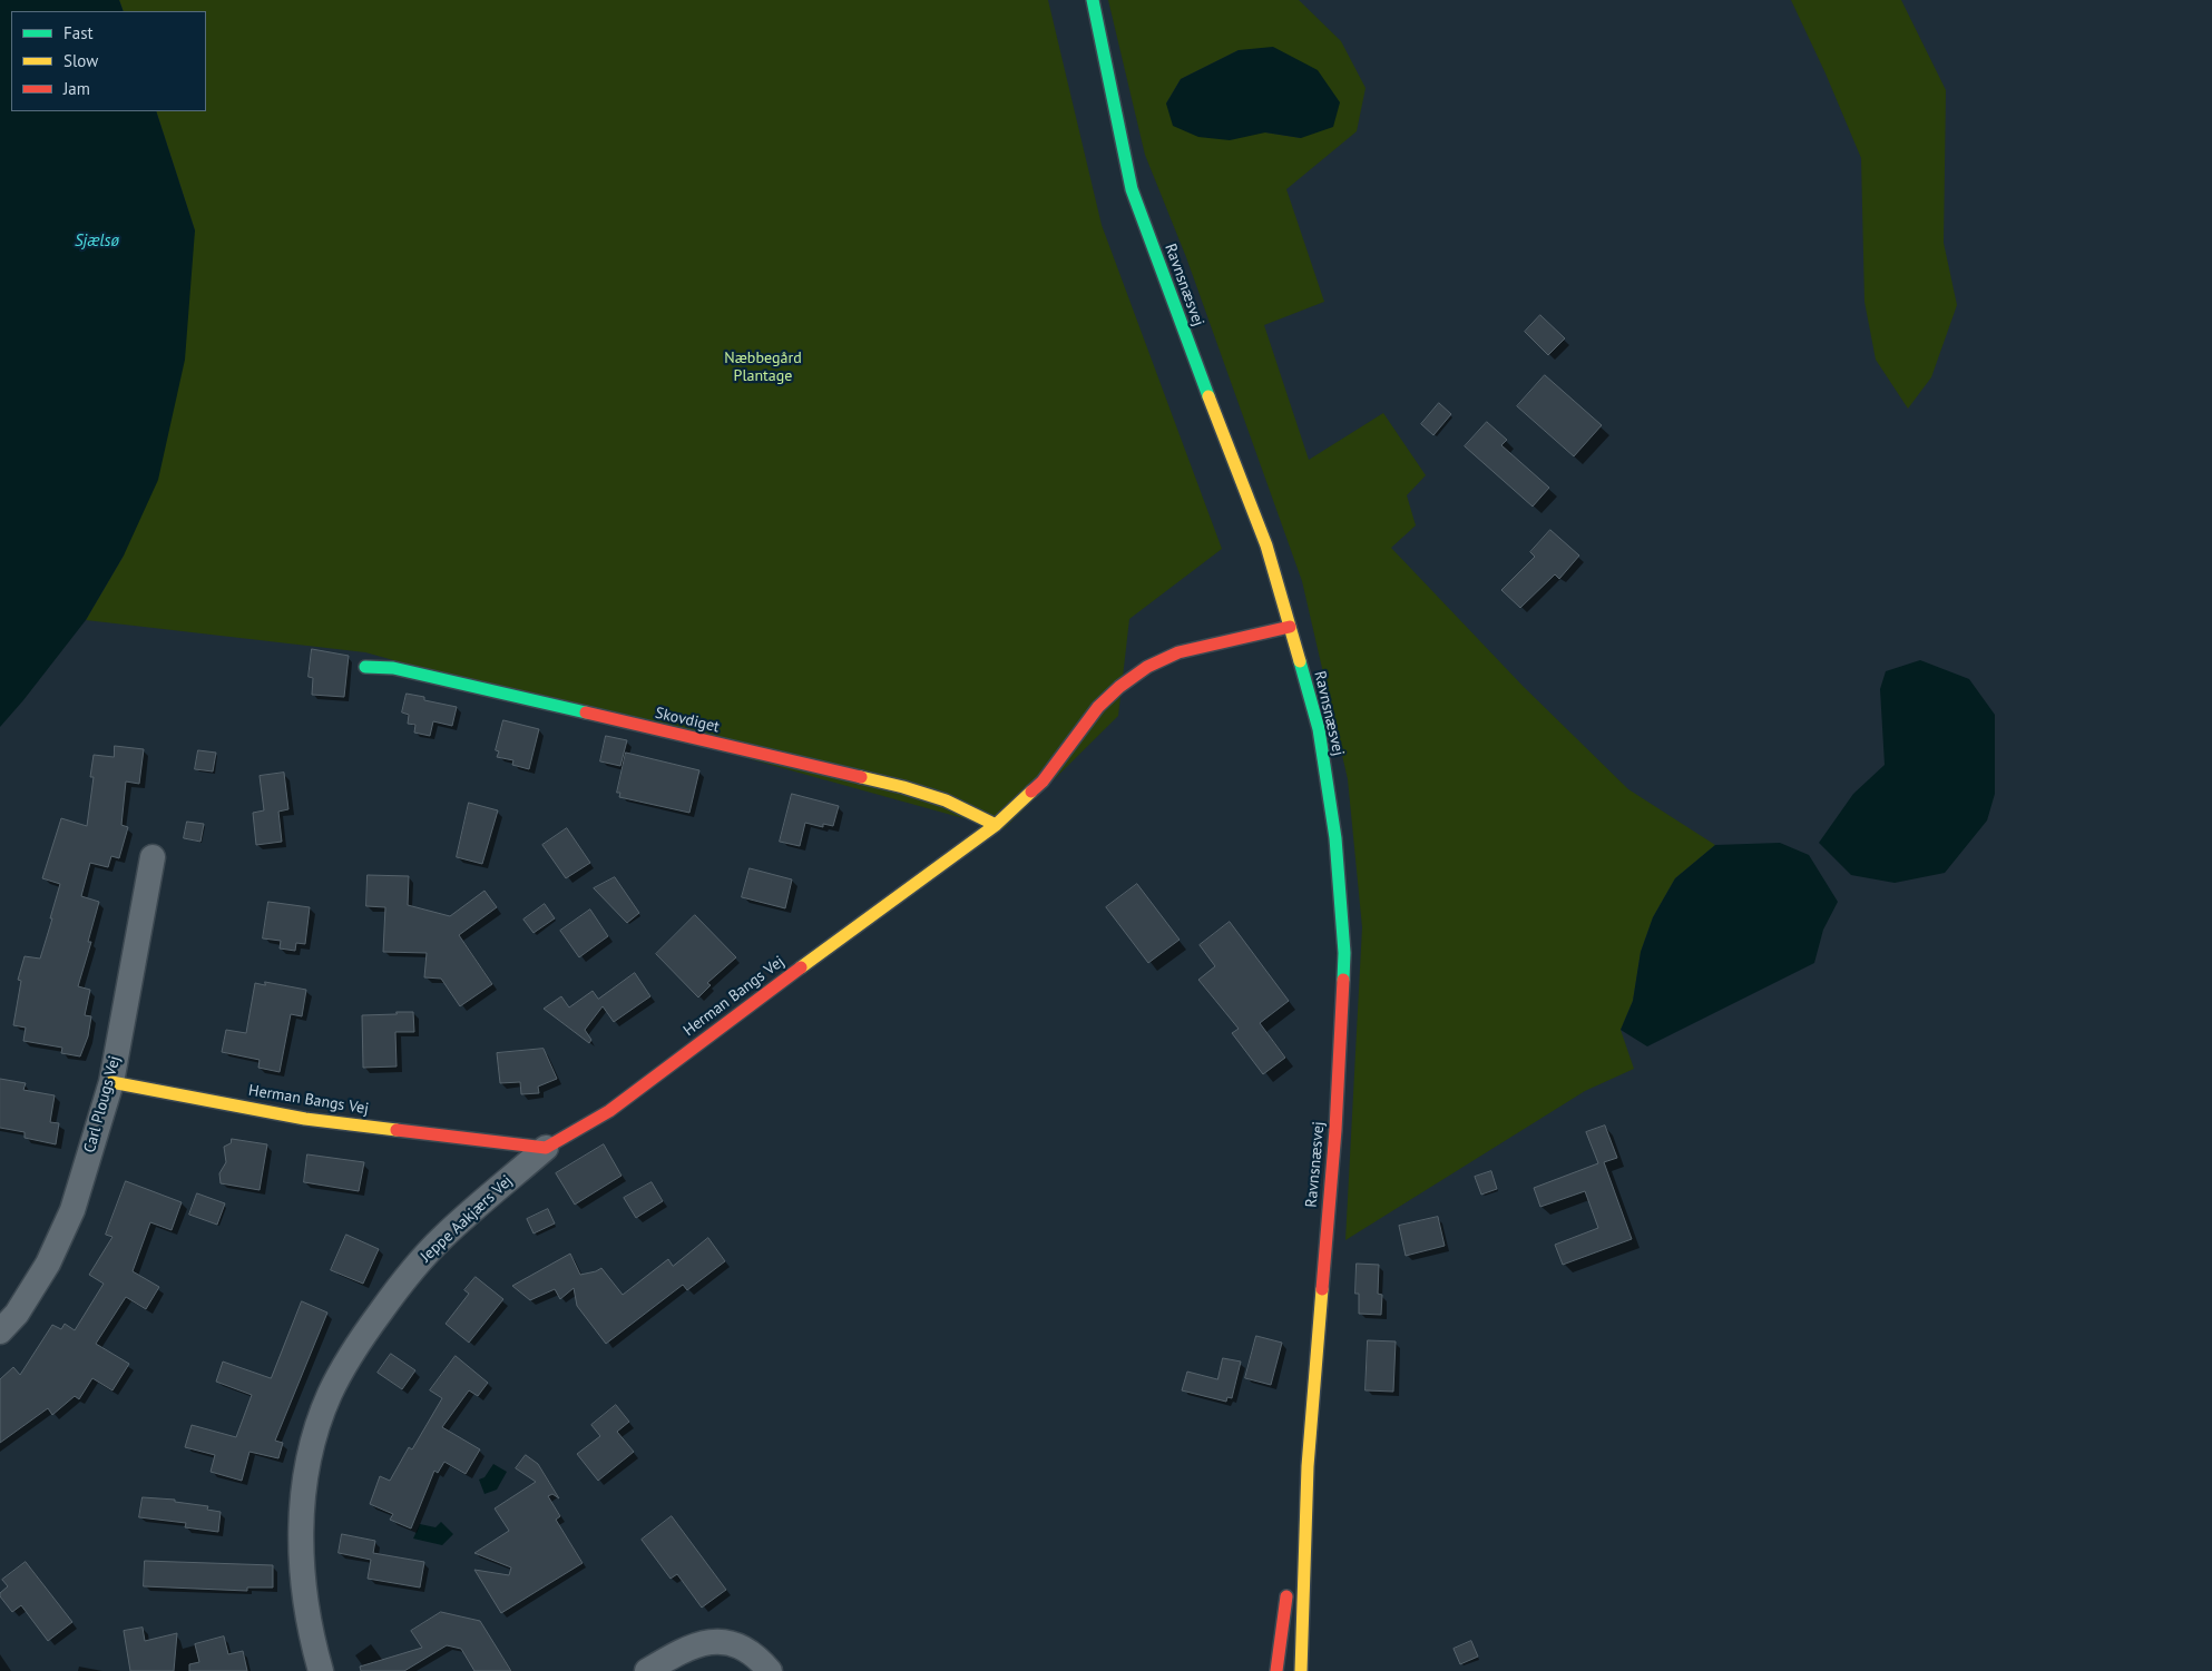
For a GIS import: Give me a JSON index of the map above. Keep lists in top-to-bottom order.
{
  "streets": {
    "street": [
      "Ravnsnæsvej",
      "Skovdiget",
      "Herman Bangs Vej",
      "Carl Plougs Vej",
      "Jeppe Aakjærs Vej"
    ]
  },
  "crossings": [
    ["Ravnsnæsvej", "Herman Bangs Vej"],
    ["Skovdiget", "Herman Bangs Vej"],
    ["Herman Bangs Vej", "Carl Plougs Vej"],
    ["Herman Bangs Vej", "Jeppe Aakjærs Vej"]
  ],
  "water": ["Sjælsø"],
  "parks": ["Næbbegård Plantage"],
  "legend": ["Fast", "Slow", "Jam"]
}
